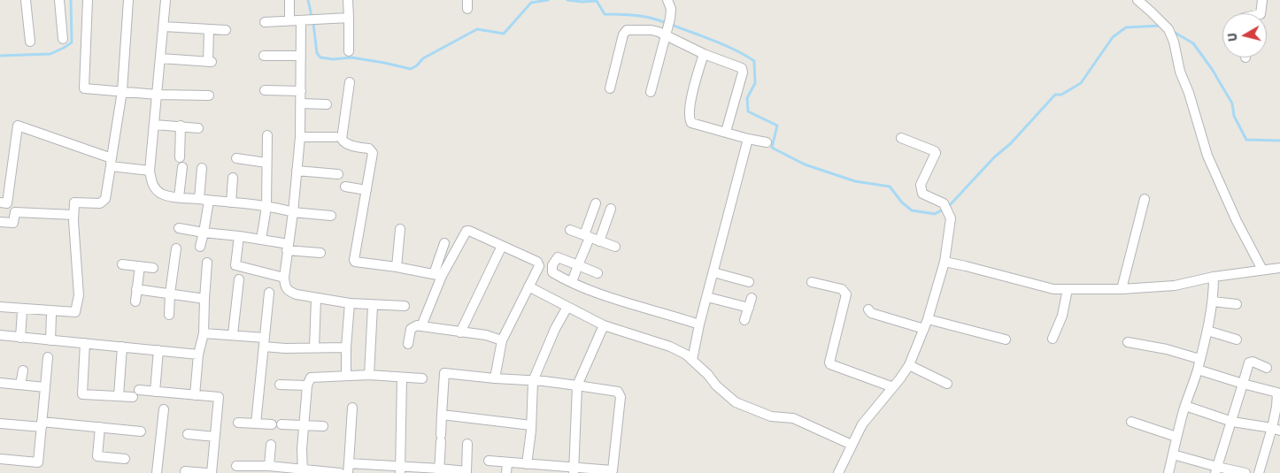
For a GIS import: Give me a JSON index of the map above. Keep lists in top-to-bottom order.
{
  "north": "left"
}
